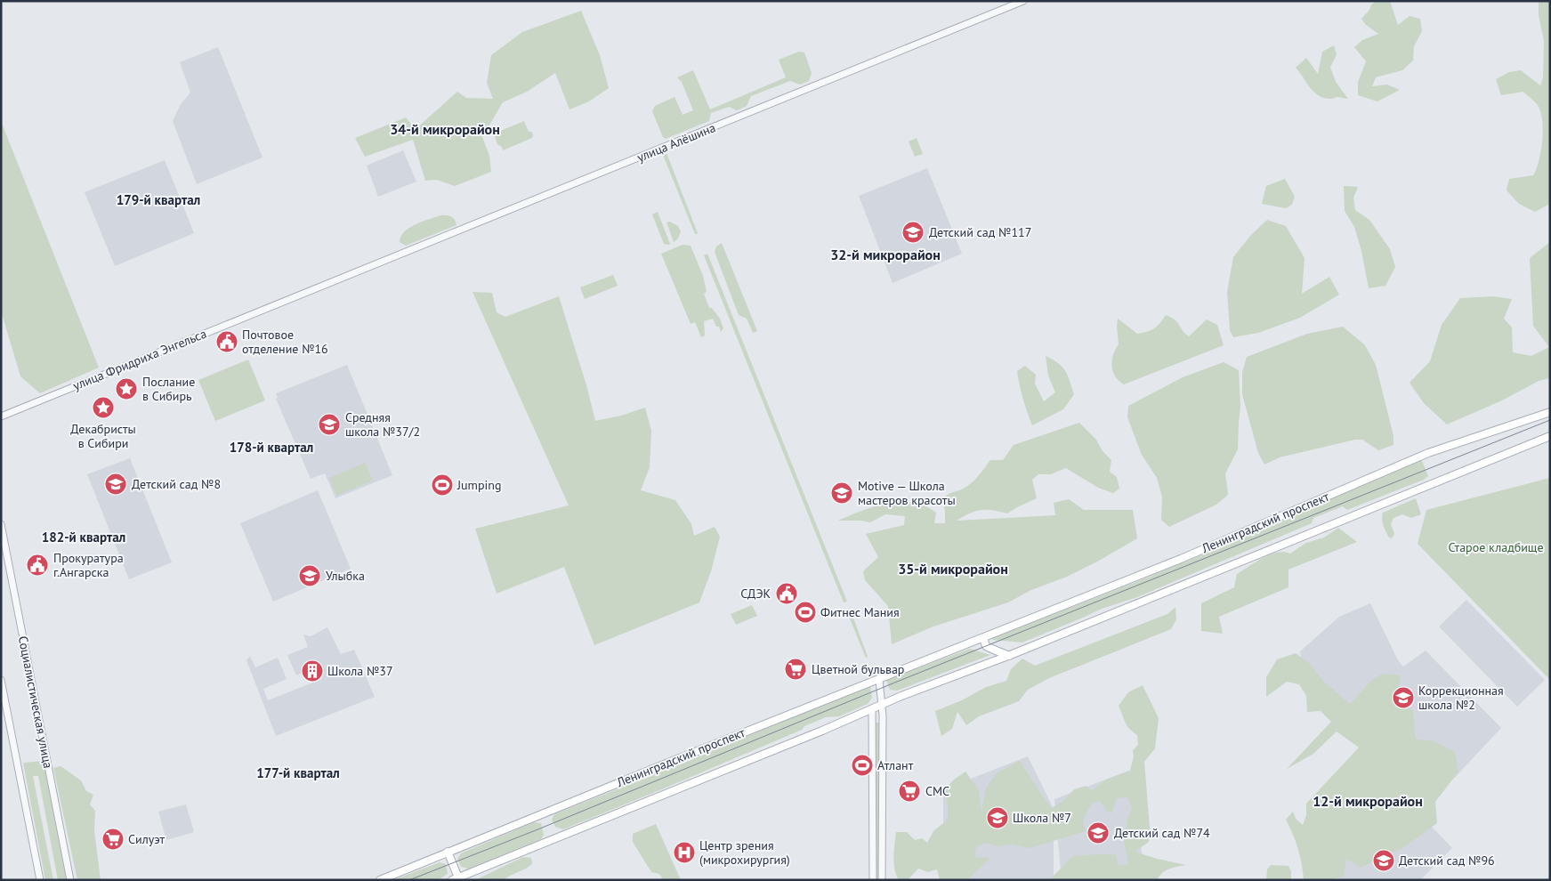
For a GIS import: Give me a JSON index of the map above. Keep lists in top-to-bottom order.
{
  "streets": {
    "main road": ["Ленинградский проспект"],
    "street": ["улица Алёшина", "улица Фридриха Энгельса", "Социалистическая улица"]
  },
  "crossings": [
    ["улица Алёшина", "улица Фридриха Энгельса"]
  ],
  "districts": [
    "34-й микрорайон",
    "179-й квартал",
    "32-й микрорайон",
    "178-й квартал",
    "182-й квартал",
    "35-й микрорайон",
    "177-й квартал",
    "12-й микрорайон"
  ],
  "parks": ["Старое кладбище"],
  "places": {
    "school or university": [
      "Детский сад №117",
      "Средняя школа №37/2",
      "Детский сад №8",
      "Motive — Школа мастеров красоты",
      "Улыбка",
      "Коррекционная школа №2",
      "Школа №7",
      "Детский сад №74",
      "Детский сад №96"
    ],
    "public building": ["Почтовое отделение №16", "Прокуратура г.Ангарска", "СДЭК"],
    "place": ["Послание в Сибирь", "Декабристы в Сибири"],
    "sports": ["Jumping", "Фитнес Мания", "Атлант"],
    "supermarket": ["Цветной бульвар", "СМС", "Силуэт"],
    "building": ["Школа №37"],
    "hospital": ["Центр зрения (микрохирургия)"]
  }
}
